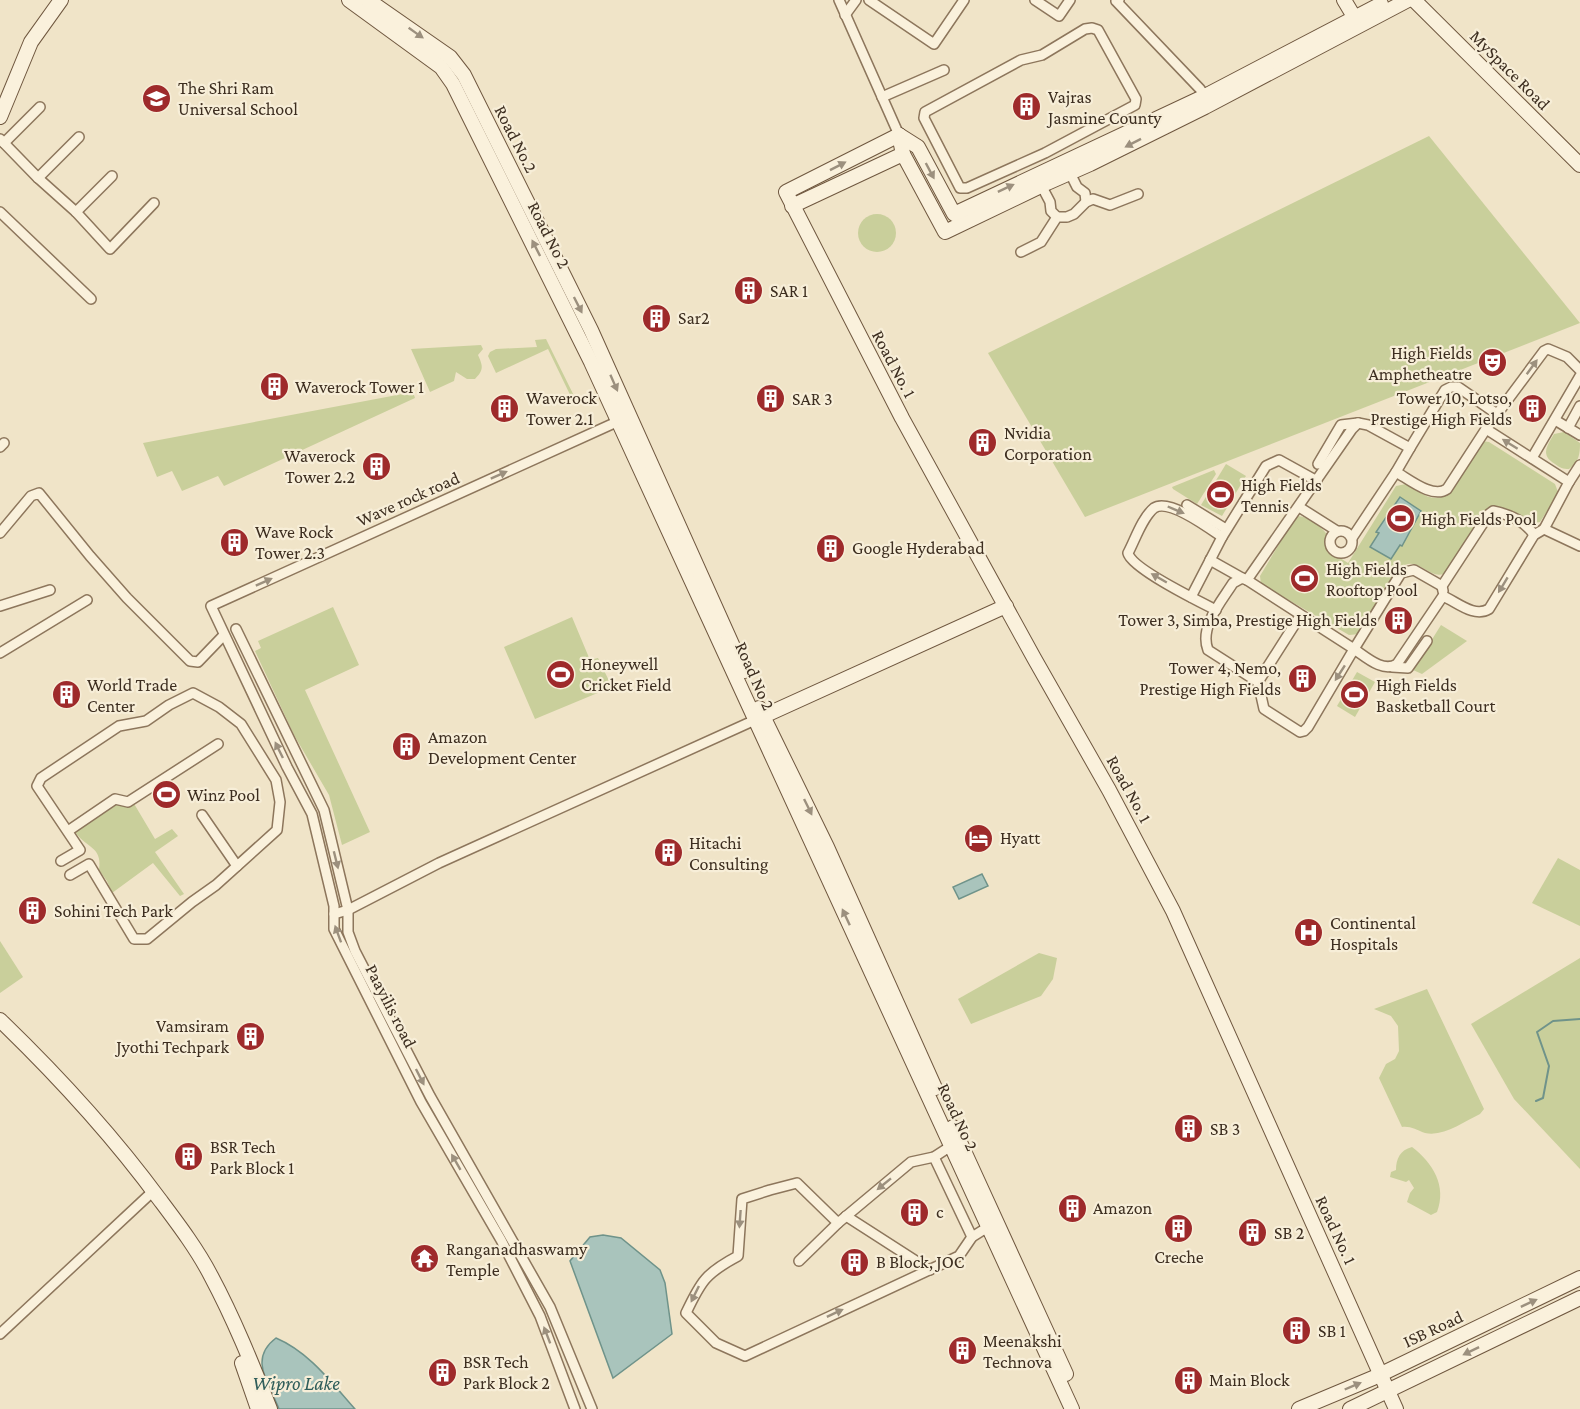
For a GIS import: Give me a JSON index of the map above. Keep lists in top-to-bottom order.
{
  "streets": {
    "street": [
      "MySpace Road",
      "Road No.2",
      "Road No 2",
      "Road No. 1",
      "Wave rock road",
      "Paayilis road",
      "ISB Road"
    ]
  },
  "crossings": [
    ["Road No.2", "Road No 2"],
    ["Road No 2", "Wave rock road"],
    ["Road No. 1", "ISB Road"],
    ["Wave rock road", "Paayilis road"]
  ],
  "one_way": ["Road No.2", "Wave rock road"],
  "water": ["Wipro Lake"],
  "places": {
    "school or university": ["The Shri Ram Universal School"],
    "building": [
      "Vajras Jasmine County",
      "SAR 1",
      "Sar2",
      "Waverock Tower 1",
      "SAR 3",
      "Waverock Tower 2.1",
      "Tower 10, Lotso, Prestige High Fields",
      "Nvidia Corporation",
      "Waverock Tower 2.2",
      "Wave Rock Tower 2.3",
      "Google Hyderabad",
      "Tower 3, Simba, Prestige High Fields",
      "Tower 4, Nemo, Prestige High Fields",
      "World Trade Center",
      "Amazon Development Center",
      "Hitachi Consulting",
      "Sohini Tech Park",
      "Vamsiram Jyothi Techpark",
      "SB 3",
      "BSR Tech Park Block 1",
      "Amazon",
      "c",
      "Creche",
      "SB 2",
      "B Block, JOC",
      "SB 1",
      "Meenakshi Technova",
      "BSR Tech Park Block 2",
      "Main Block"
    ],
    "theatre": ["High Fields Amphetheatre"],
    "sports": [
      "High Fields Tennis",
      "High Fields Pool",
      "High Fields Rooftop Pool",
      "Honeywell Cricket Field",
      "High Fields Basketball Court",
      "Winz Pool"
    ],
    "hotel": ["Hyatt"],
    "hospital": ["Continental Hospitals"],
    "temple": ["Ranganadhaswamy Temple"]
  }
}
